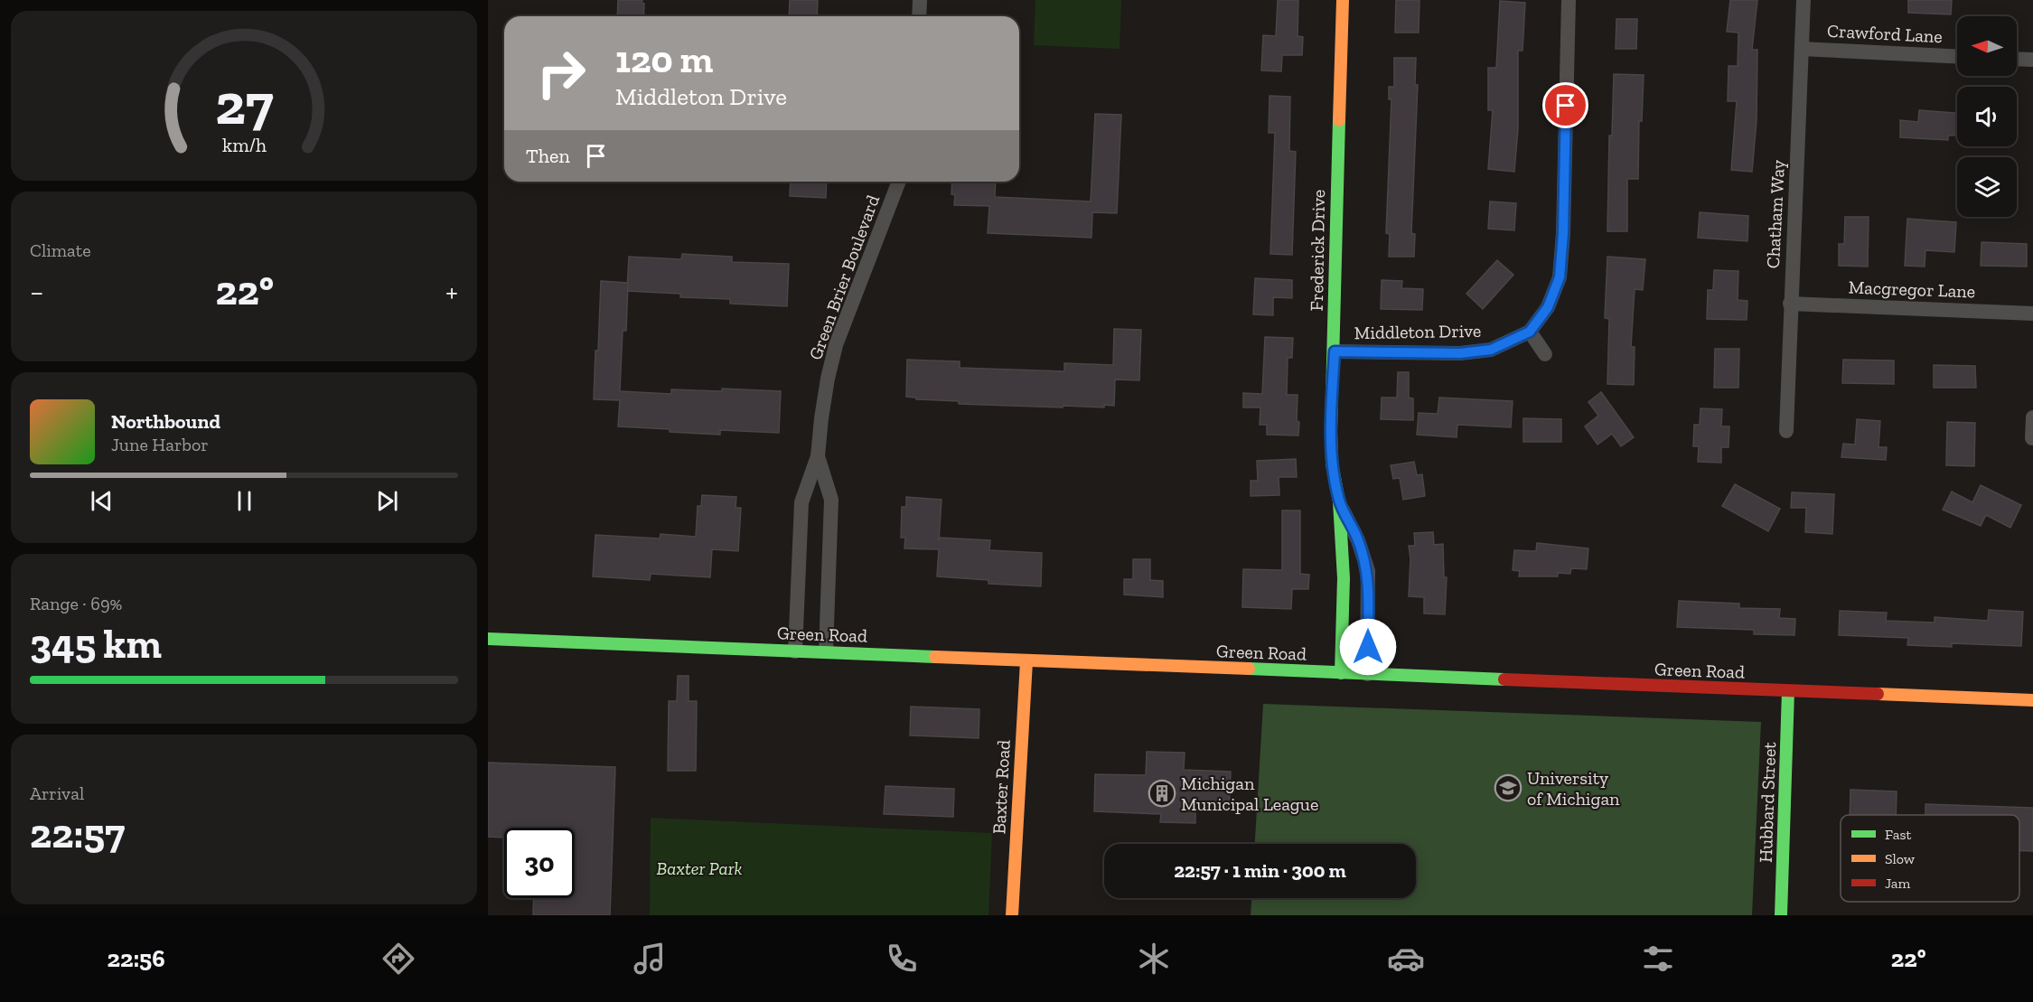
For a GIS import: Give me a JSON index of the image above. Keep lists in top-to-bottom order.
{
  "streets": {
    "street": [
      "Crawford Lane",
      "Chatham Way",
      "Frederick Drive",
      "Green Brier Boulevard",
      "Macgregor Lane",
      "Middleton Drive",
      "Green Road",
      "Baxter Road",
      "Hubbard Street"
    ]
  },
  "crossings": [
    ["Crawford Lane", "Chatham Way"],
    ["Chatham Way", "Macgregor Lane"],
    ["Frederick Drive", "Middleton Drive"],
    ["Frederick Drive", "Green Road"],
    ["Green Brier Boulevard", "Green Road"],
    ["Green Road", "Baxter Road"],
    ["Green Road", "Hubbard Street"]
  ],
  "parks": ["Baxter Park"],
  "places": {
    "school or university": ["University of Michigan"],
    "building": ["Michigan Municipal League"]
  },
  "legend": ["Fast", "Slow", "Jam"],
  "north": "left",
  "page": {
    "turn": ["120 m", "Middleton Drive"],
    "then": "Then",
    "tile": [
      "Climate",
      ["Range · 69%", "345 km"],
      ["Arrival", "22:57"]
    ],
    "heat": ["−", "22°", "+"],
    "song": ["Northbound", "June Harbor"],
    "limit": "30",
    "trip": "22:57 · 1 min · 300 m",
    "tabs": ["22:56", "22°"],
    "gauge": ["27", "km/h"]
  }
}
